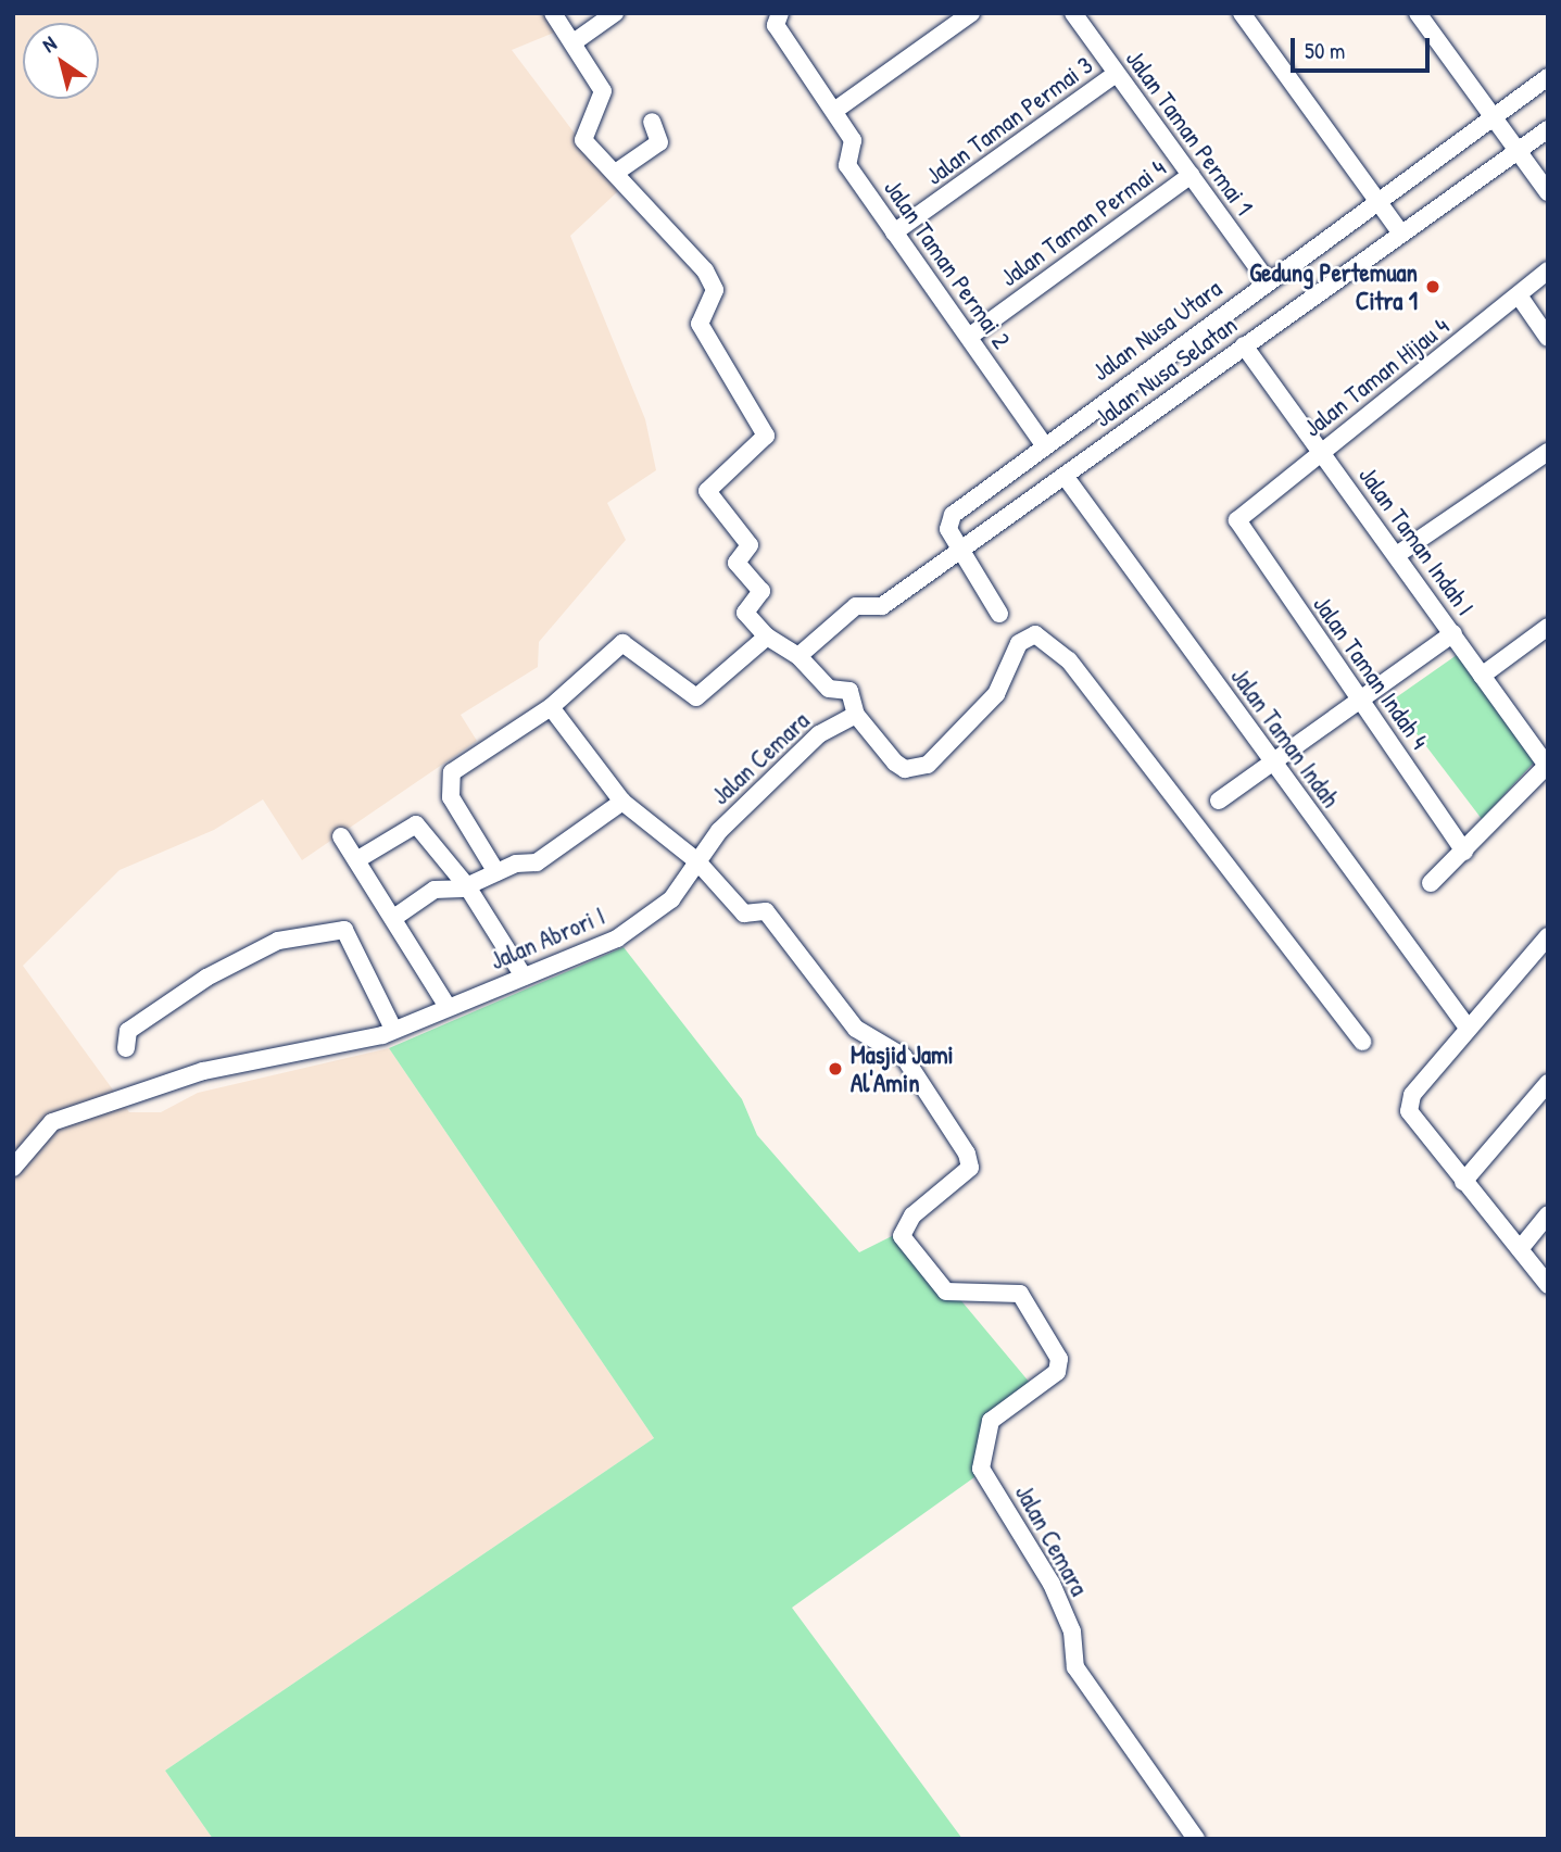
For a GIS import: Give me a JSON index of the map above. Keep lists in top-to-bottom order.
{
  "streets": {
    "street": [
      "Jalan Taman Permai 3",
      "Jalan Taman Permai 1",
      "Jalan Taman Permai 4",
      "Jalan Taman Permai 2",
      "Jalan Nusa Utara",
      "Jalan Nusa Selatan",
      "Jalan Taman Hijau 4",
      "Jalan Taman Indah I",
      "Jalan Taman Indah 4",
      "Jalan Taman Indah",
      "Jalan Cemara",
      "Jalan Abrori I"
    ]
  },
  "crossings": [
    ["Jalan Taman Permai 3", "Jalan Taman Permai 1"],
    ["Jalan Taman Permai 3", "Jalan Taman Permai 2"],
    ["Jalan Taman Permai 1", "Jalan Taman Permai 4"],
    ["Jalan Taman Permai 1", "Jalan Nusa Utara"],
    ["Jalan Taman Permai 4", "Jalan Taman Permai 2"],
    ["Jalan Taman Permai 2", "Jalan Nusa Utara"],
    ["Jalan Nusa Utara", "Jalan Nusa Selatan"],
    ["Jalan Nusa Selatan", "Jalan Taman Indah I"],
    ["Jalan Nusa Selatan", "Jalan Taman Indah"],
    ["Jalan Taman Hijau 4", "Jalan Taman Indah I"],
    ["Jalan Taman Hijau 4", "Jalan Taman Indah 4"],
    ["Jalan Cemara", "Jalan Abrori I"]
  ],
  "places": ["Gedung Pertemuan Citra 1", "Masjid Jami Al'Amin"],
  "scale_bar": "50 m",
  "north": "top left"
}
